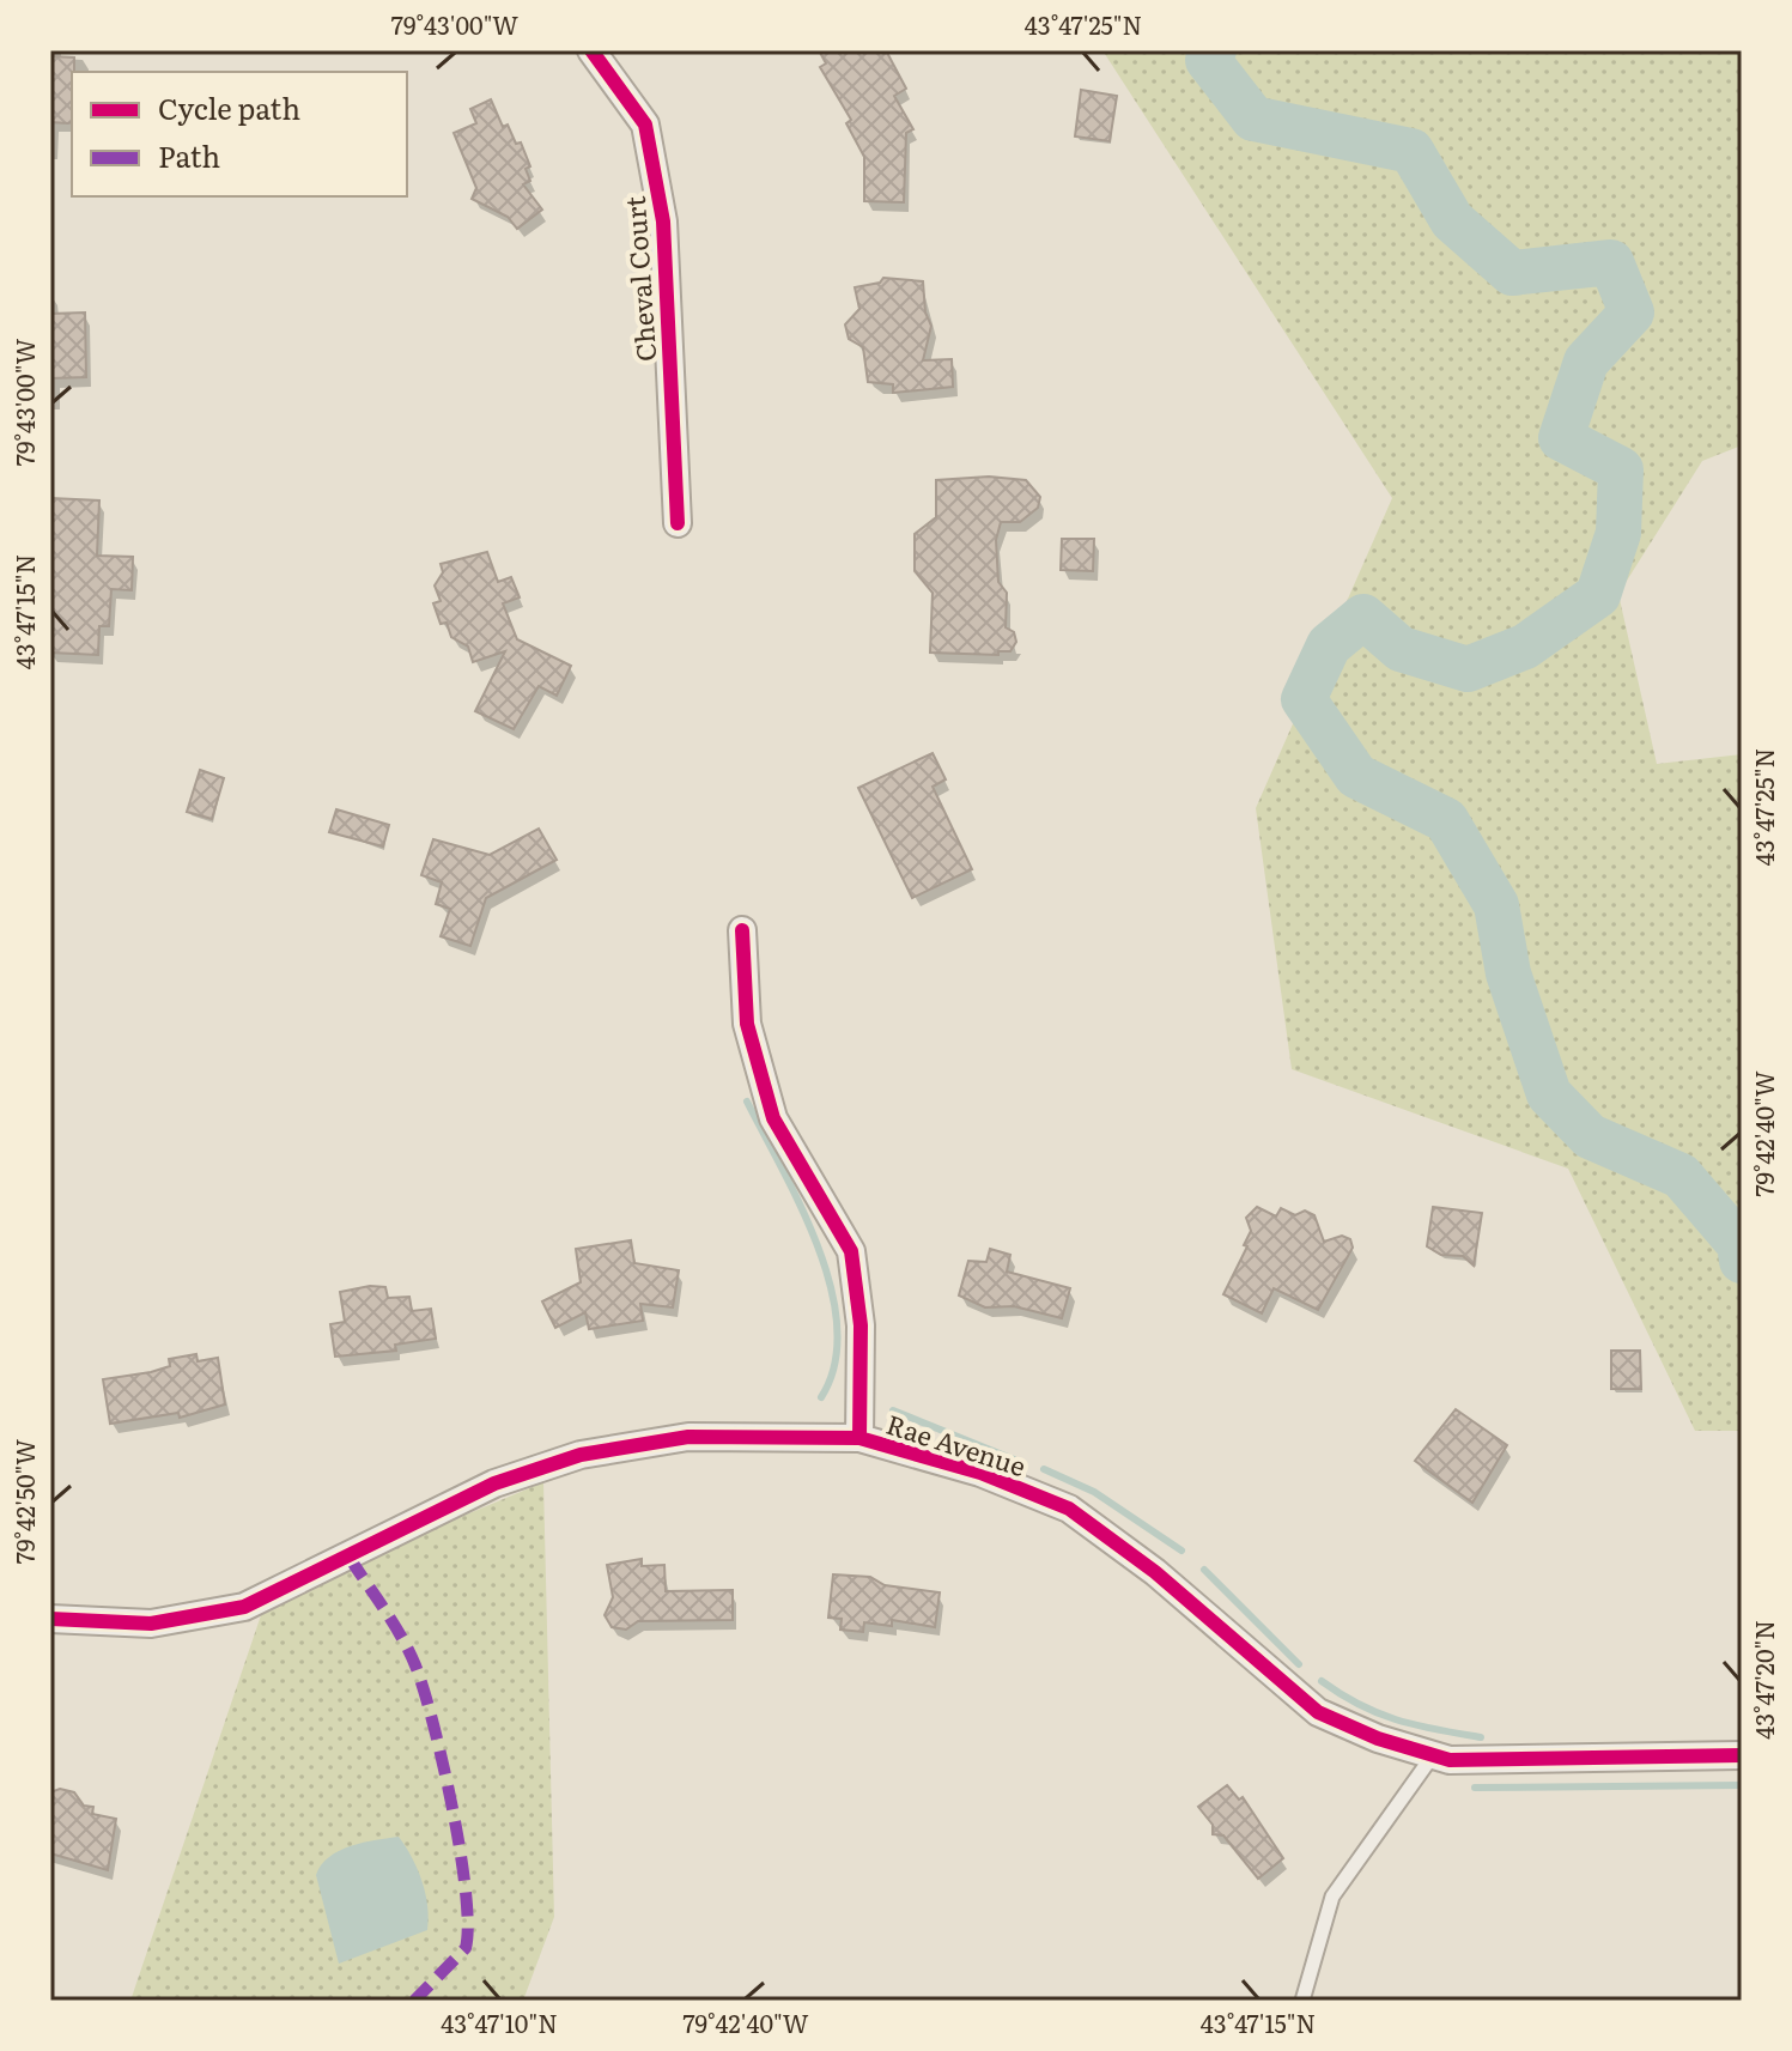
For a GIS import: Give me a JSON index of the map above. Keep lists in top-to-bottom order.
{
  "streets": {
    "street": ["Cheval Court", "Rae Avenue"]
  },
  "legend": ["Cycle path", "Path"],
  "coordinates": [
    "79°43'00\"W",
    "43°47'25\"N",
    "43°47'15\"N",
    "79°42'40\"W",
    "79°42'50\"W",
    "43°47'20\"N",
    "43°47'10\"N"
  ]
}
